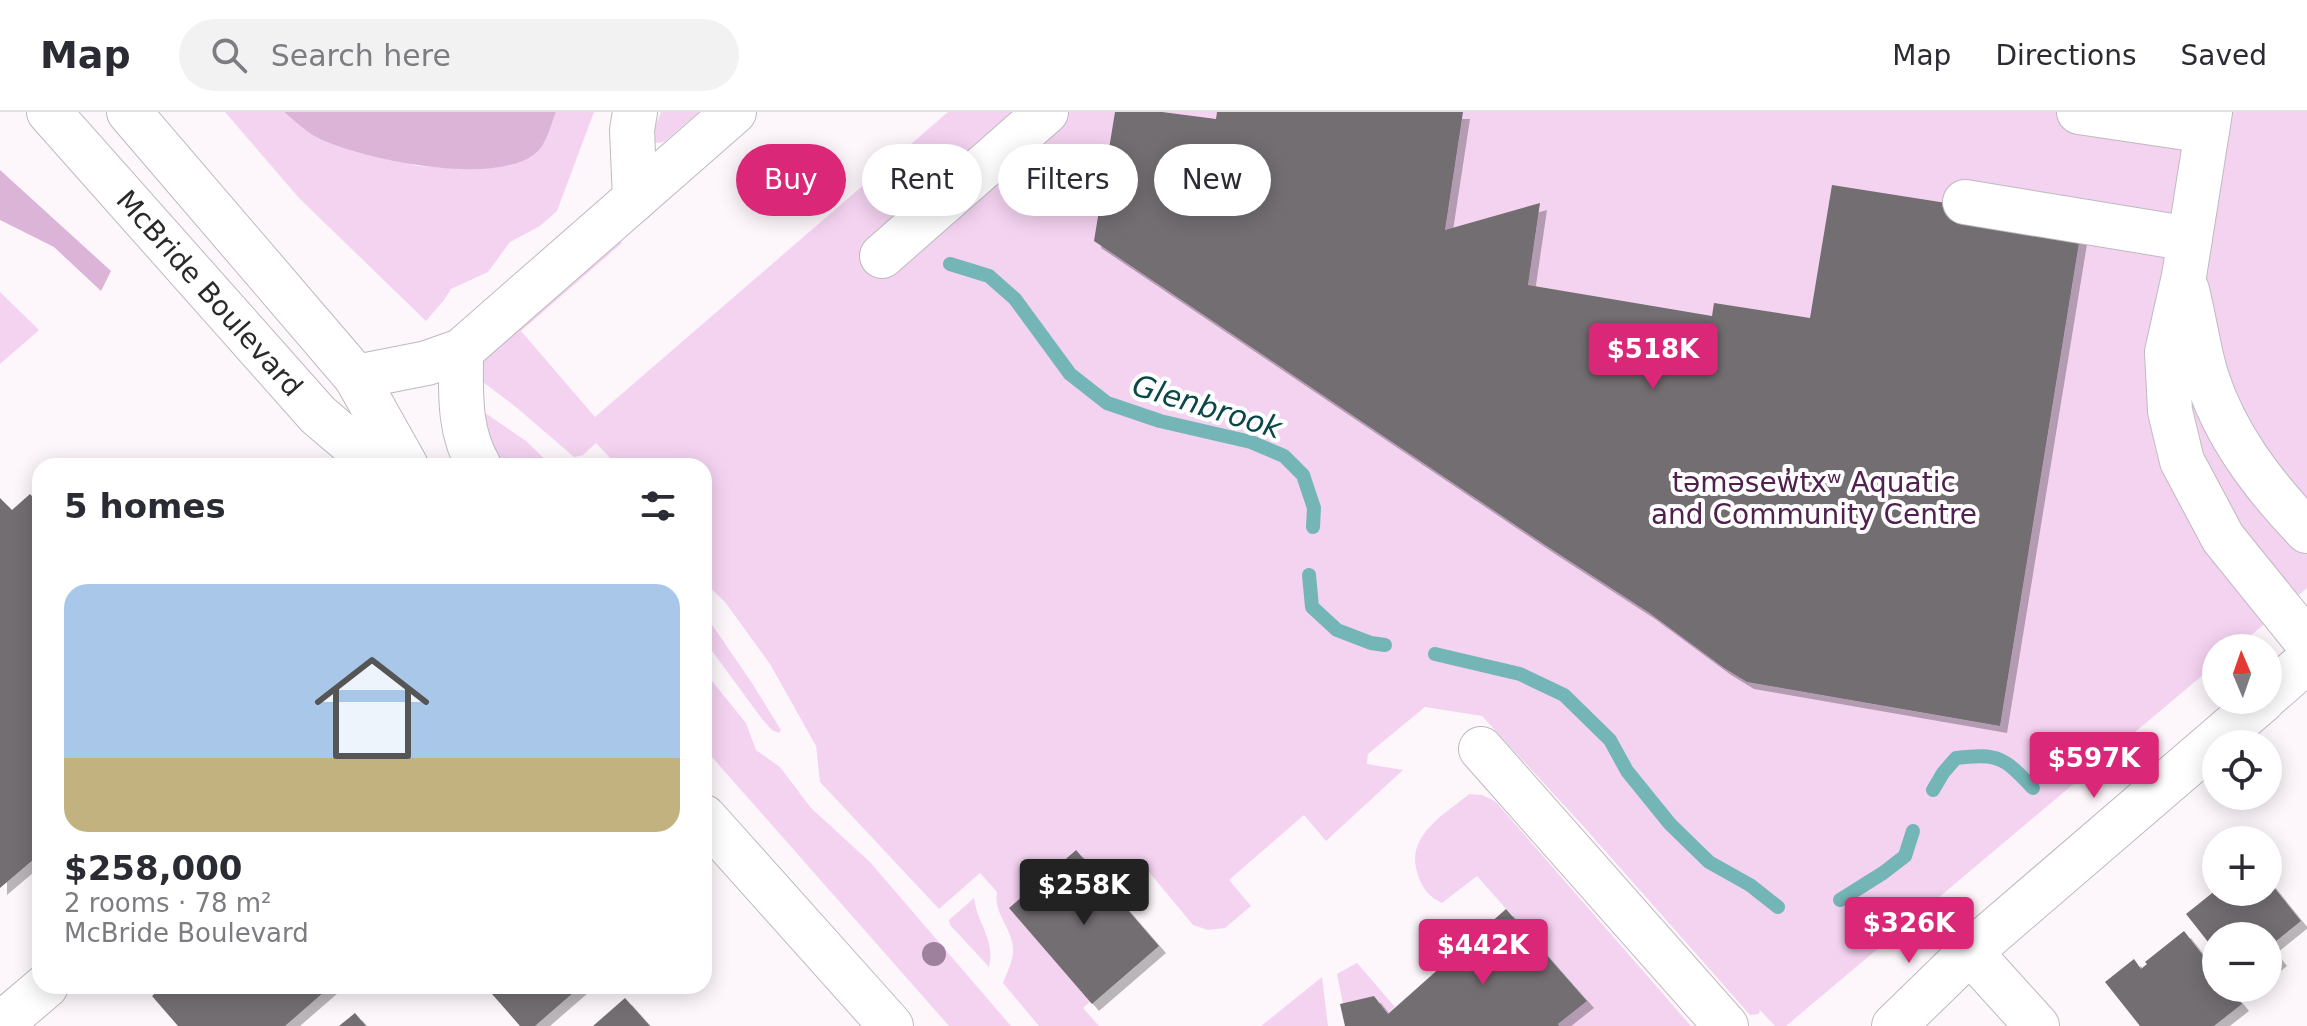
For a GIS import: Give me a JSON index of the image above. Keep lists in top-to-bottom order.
{
  "streets": {
    "main road": ["McBride Boulevard"]
  },
  "water": ["Glenbrook"],
  "parks": ["təməsew̓txʷ Aquatic and Community Centre"],
  "north": "top",
  "page": {
    "header": "Map",
    "search": "Search here",
    "nav": ["Map", "Directions", "Saved"],
    "chip": [
      "Buy",
      "Rent",
      "Filters",
      "New"
    ],
    "price": [
      "$518K",
      "$597K",
      "$258K",
      "$326K",
      "$442K"
    ],
    "heading": "5 homes",
    "list": [
      {
        "name": "$258,000",
        "note": "2 rooms · 78 m² · McBride Boulevard"
      }
    ],
    "map_buttons": ["+", "−"]
  }
}
